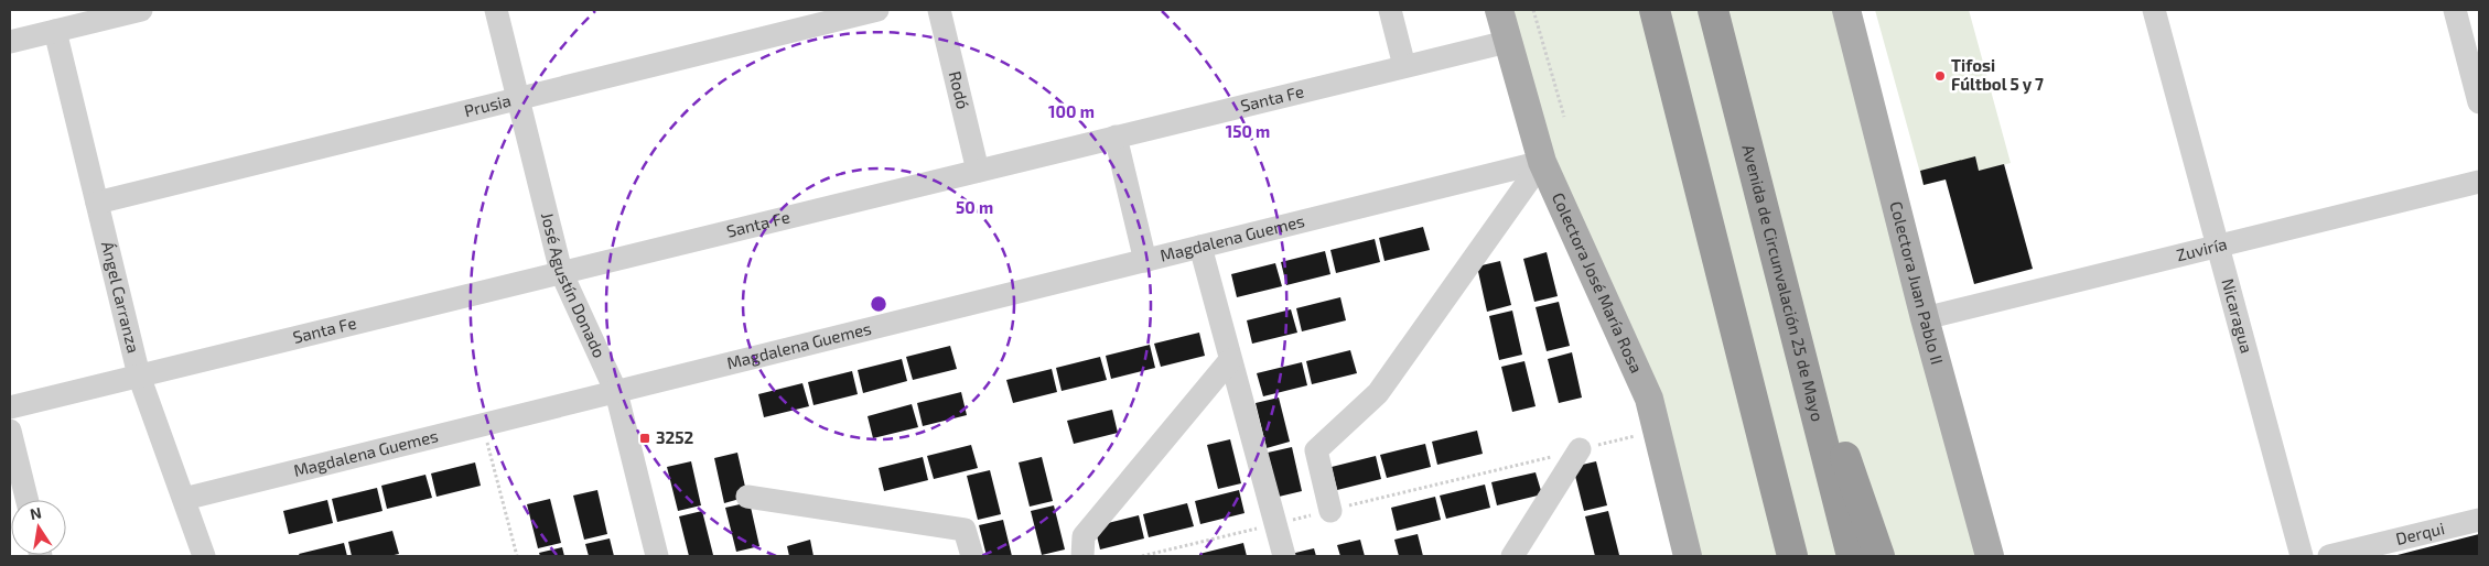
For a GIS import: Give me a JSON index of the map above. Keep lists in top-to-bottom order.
{
  "streets": {
    "highway": ["Avenida de Circunvalación 25 de Mayo"],
    "main road": ["Colectora José María Rosa", "Colectora Juan Pablo II"],
    "street": [
      "Rodó",
      "Santa Fe",
      "Prusia",
      "Magdalena Guemes",
      "Zuviría",
      "José Agustín Donado",
      "Ángel Carranza",
      "Nicaragua",
      "Derqui"
    ]
  },
  "crossings": [
    ["Rodó", "Santa Fe"],
    ["Santa Fe", "Colectora José María Rosa"],
    ["Santa Fe", "José Agustín Donado"],
    ["Santa Fe", "Ángel Carranza"],
    ["Prusia", "José Agustín Donado"],
    ["Prusia", "Ángel Carranza"],
    ["Magdalena Guemes", "Colectora José María Rosa"],
    ["Magdalena Guemes", "José Agustín Donado"],
    ["Magdalena Guemes", "Ángel Carranza"],
    ["Zuviría", "Colectora Juan Pablo II"],
    ["Zuviría", "Nicaragua"]
  ],
  "places": {
    "other": ["Tifosi Fúltbol 5 y 7"],
    "transit": ["3252"]
  },
  "north": "top",
  "rings": ["100 m", "150 m", "50 m"]
}
